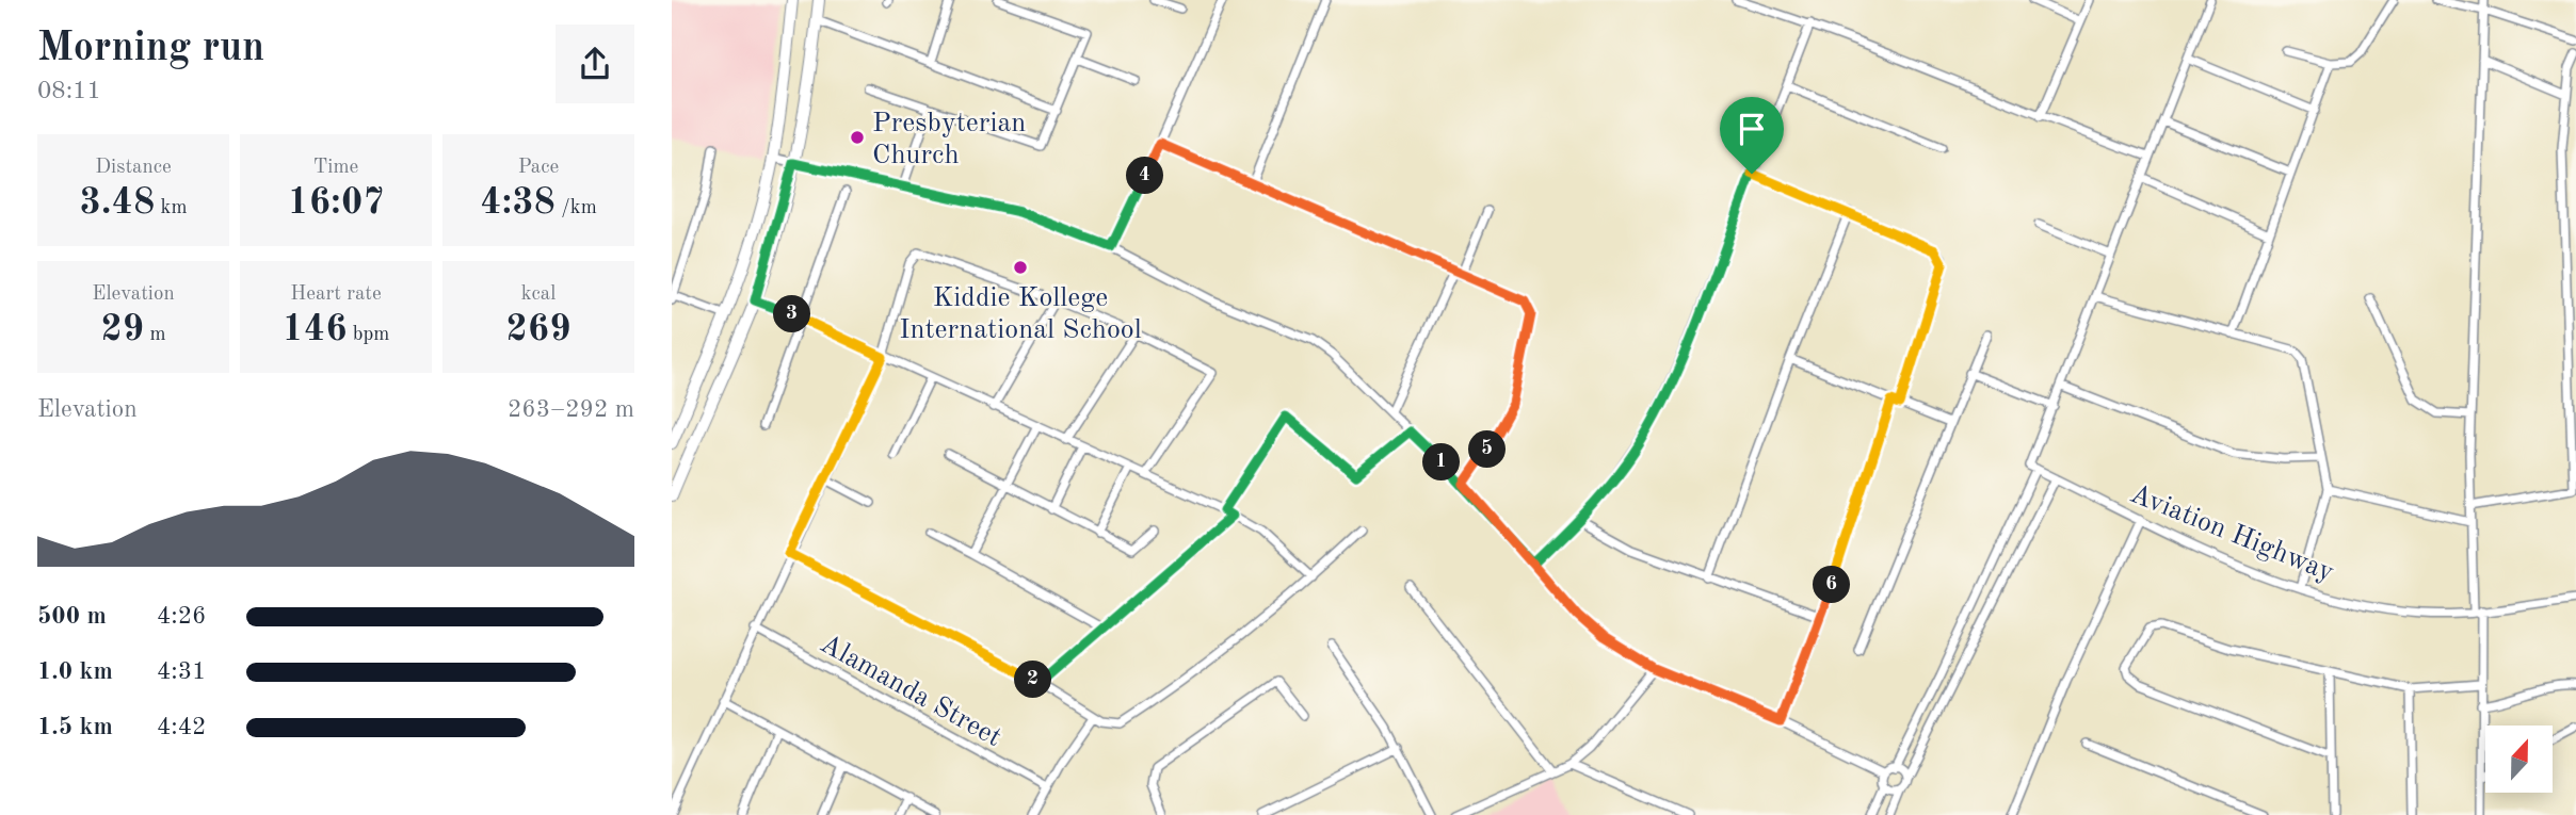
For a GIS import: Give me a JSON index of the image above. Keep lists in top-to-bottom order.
{
  "streets": {
    "street": ["Aviation Highway", "Alamanda Street"]
  },
  "places": ["Presbyterian Church", "Kiddie Kollege International School"],
  "north": "top",
  "page": {
    "heading": ["Morning run", "08:11"],
    "stats": [
      ["Distance", "3.48 km"],
      ["Time", "16:07"],
      ["Pace", "4:38 /km"],
      ["Elevation", "29 m"],
      ["Heart rate", "146 bpm"],
      ["kcal", "269"]
    ],
    "pins": [
      "4",
      "3",
      "5",
      "1",
      "6",
      "2"
    ],
    "chart": ["Elevation", "263–292 m"],
    "list": [
      {
        "name": "500 m",
        "note": "4:26"
      },
      {
        "name": "1.0 km",
        "note": "4:31"
      },
      {
        "name": "1.5 km",
        "note": "4:42"
      }
    ]
  }
}
